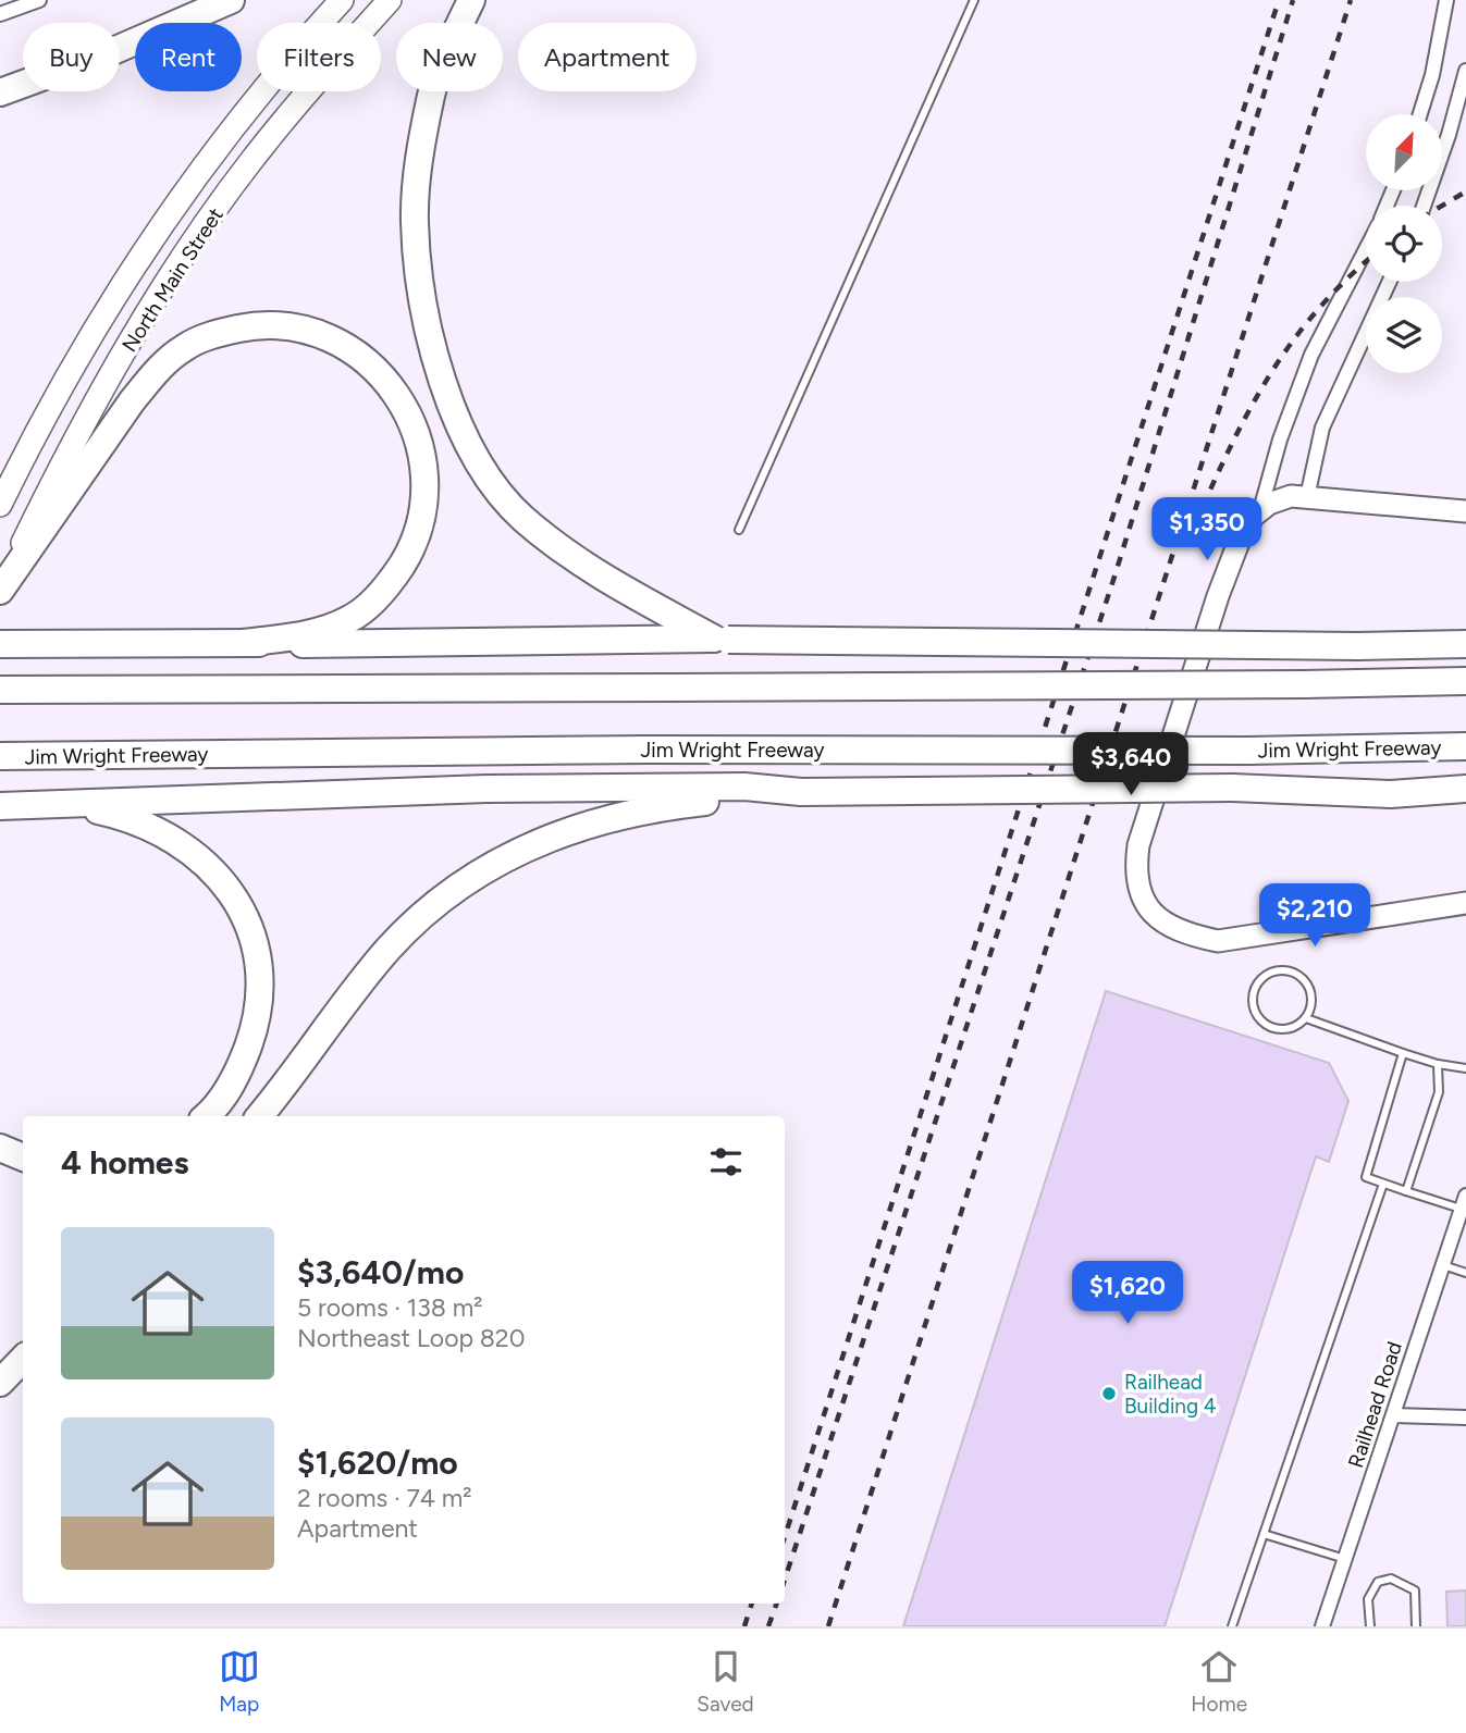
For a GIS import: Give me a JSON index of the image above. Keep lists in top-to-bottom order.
{
  "streets": {
    "highway": ["Jim Wright Freeway"],
    "main road": ["North Main Street"],
    "street": ["Railhead Road"]
  },
  "places": ["Railhead Building 4"],
  "north": "top right",
  "page": {
    "chip": [
      "Buy",
      "Rent",
      "Filters",
      "New",
      "Apartment"
    ],
    "price": [
      "$1,350",
      "$3,640",
      "$2,210",
      "$1,620"
    ],
    "heading": "4 homes",
    "list": [
      {
        "name": "$3,640/mo",
        "note": "5 rooms · 138 m² · Northeast Loop 820"
      },
      {
        "name": "$1,620/mo",
        "note": "2 rooms · 74 m² · Apartment"
      }
    ],
    "tabs": ["Map", "Saved", "Home"]
  }
}
